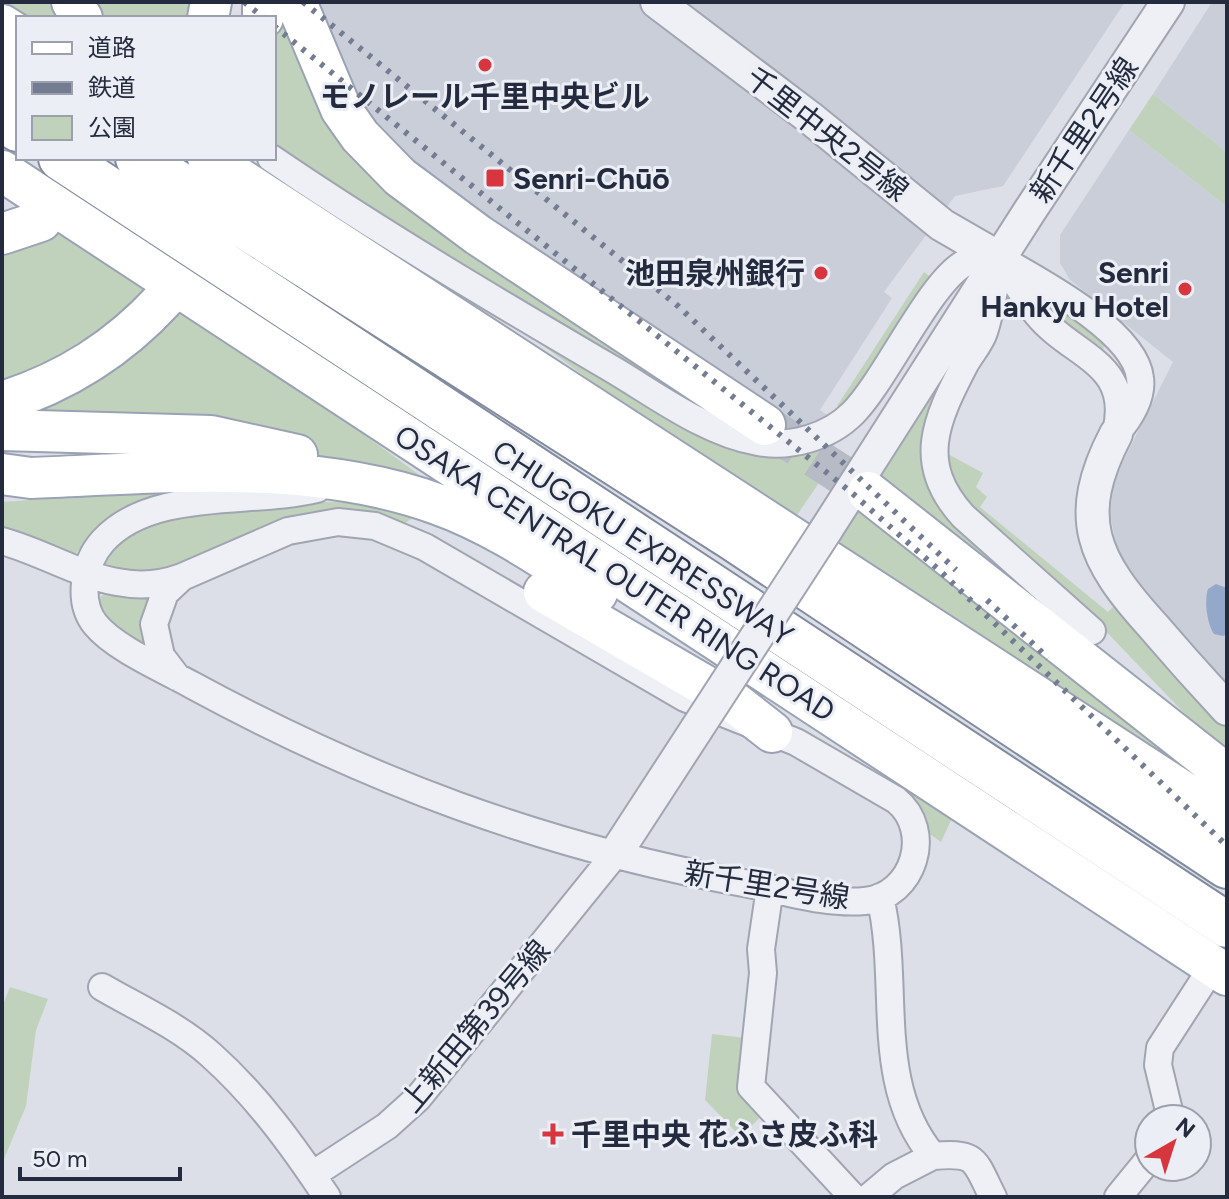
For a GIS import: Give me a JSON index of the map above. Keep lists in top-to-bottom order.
{
  "streets": {
    "highway": ["CHUGOKU EXPRESSWAY"],
    "main road": ["OSAKA CENTRAL OUTER RING ROAD"],
    "street": ["新千里2号線", "千里中央2号線", "上新田第39号線"]
  },
  "crossings": [
    ["新千里2号線", "千里中央2号線"],
    ["新千里2号線", "上新田第39号線"]
  ],
  "places": {
    "other": ["モノレール千里中央ビル", "池田泉州銀行", "Senri Hankyu Hotel"],
    "transit": ["Senri-Chūō"],
    "health": ["千里中央 花ふさ皮ふ科"]
  },
  "legend": ["道路", "鉄道", "公園"],
  "scale_bar": "50 m",
  "north": "top right"
}
